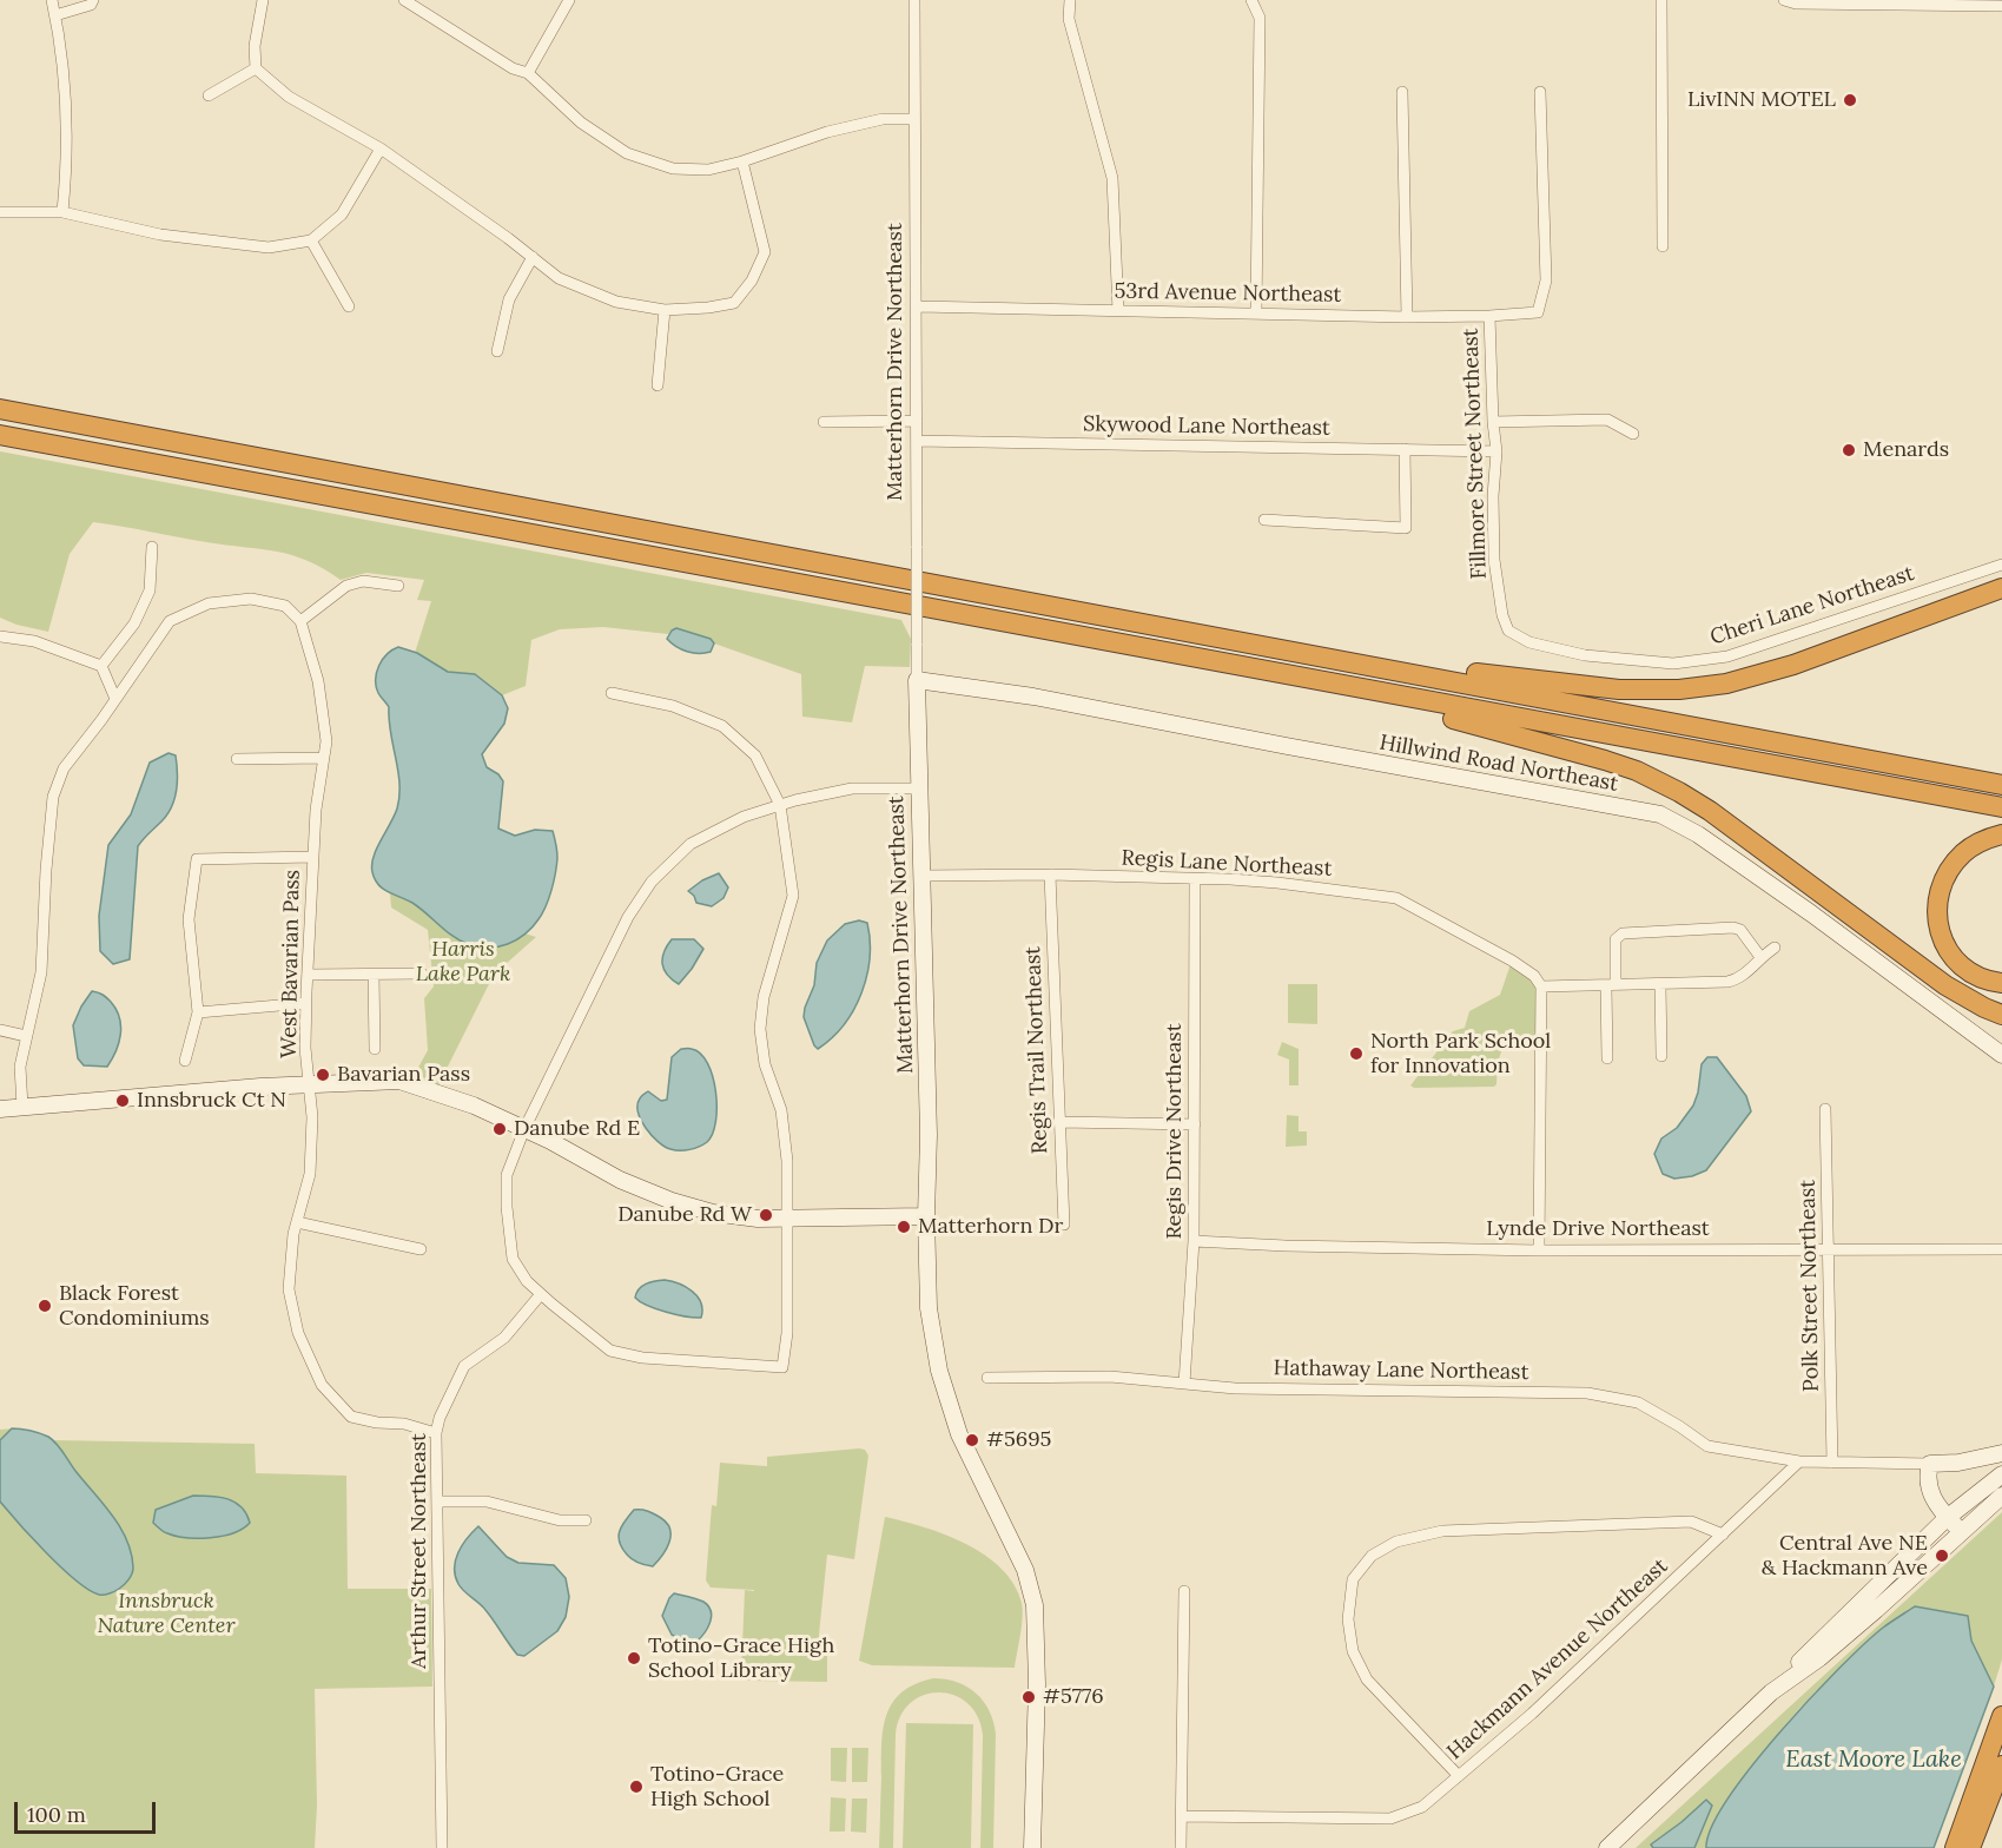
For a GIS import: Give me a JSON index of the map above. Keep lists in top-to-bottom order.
{
  "streets": {
    "street": [
      "53rd Avenue Northeast",
      "Matterhorn Drive Northeast",
      "Skywood Lane Northeast",
      "Fillmore Street Northeast",
      "Cheri Lane Northeast",
      "Hillwind Road Northeast",
      "Regis Lane Northeast",
      "West Bavarian Pass",
      "Regis Trail Northeast",
      "Regis Drive Northeast",
      "Lynde Drive Northeast",
      "Polk Street Northeast",
      "Hathaway Lane Northeast",
      "Arthur Street Northeast",
      "Hackmann Avenue Northeast"
    ]
  },
  "crossings": [
    ["53rd Avenue Northeast", "Matterhorn Drive Northeast"],
    ["53rd Avenue Northeast", "Fillmore Street Northeast"],
    ["Matterhorn Drive Northeast", "Skywood Lane Northeast"],
    ["Matterhorn Drive Northeast", "Hillwind Road Northeast"],
    ["Matterhorn Drive Northeast", "Regis Lane Northeast"],
    ["Skywood Lane Northeast", "Fillmore Street Northeast"],
    ["Fillmore Street Northeast", "Cheri Lane Northeast"],
    ["Regis Lane Northeast", "Regis Trail Northeast"],
    ["Regis Lane Northeast", "Regis Drive Northeast"],
    ["West Bavarian Pass", "Arthur Street Northeast"],
    ["Regis Drive Northeast", "Lynde Drive Northeast"],
    ["Regis Drive Northeast", "Hathaway Lane Northeast"],
    ["Lynde Drive Northeast", "Polk Street Northeast"],
    ["Hathaway Lane Northeast", "Hackmann Avenue Northeast"]
  ],
  "water": ["East Moore Lake"],
  "parks": ["Harris Lake Park", "Innsbruck Nature Center"],
  "places": [
    "LivINN MOTEL",
    "Menards",
    "North Park School for Innovation",
    "Bavarian Pass",
    "Innsbruck Ct N",
    "Danube Rd E",
    "Danube Rd W",
    "Matterhorn Dr",
    "Black Forest Condominiums",
    "#5695",
    "Central Ave NE & Hackmann Ave",
    "Totino-Grace High School Library",
    "#5776",
    "Totino-Grace High School"
  ],
  "scale_bar": "100 m"
}
